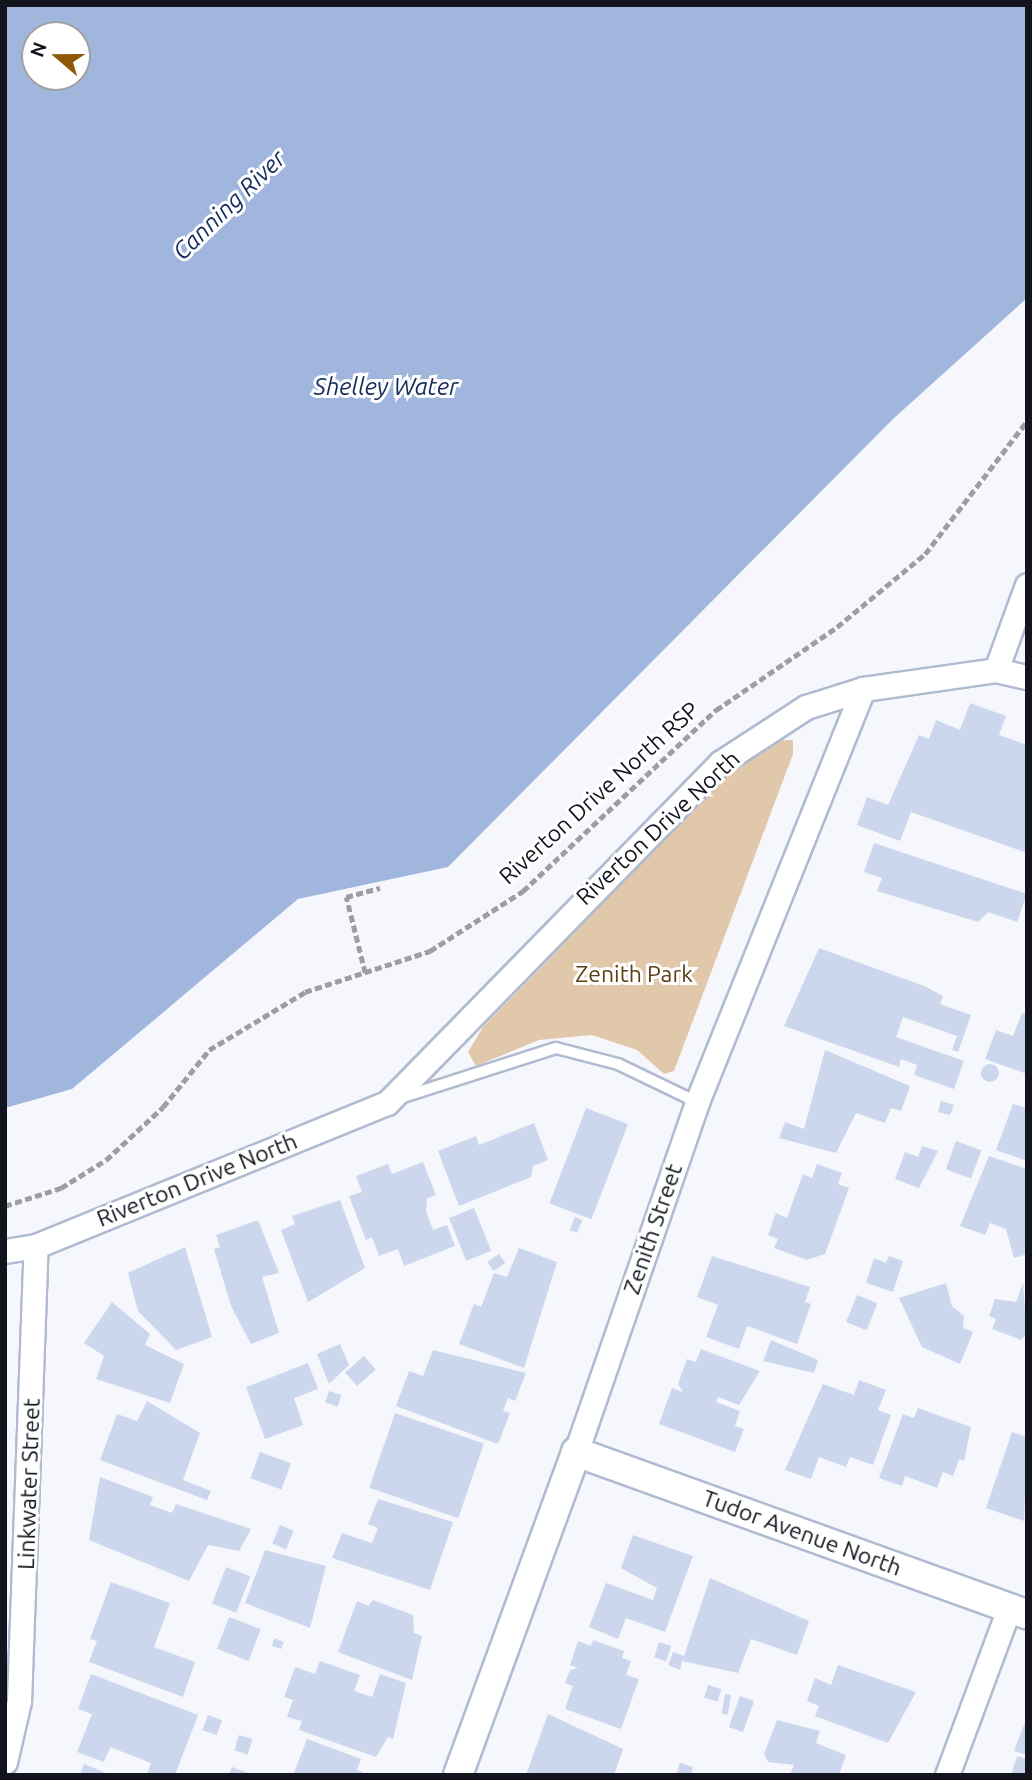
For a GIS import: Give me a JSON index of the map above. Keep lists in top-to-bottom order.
{
  "streets": {
    "street": [
      "Riverton Drive North",
      "Zenith Street",
      "Linkwater Street",
      "Tudor Avenue North"
    ],
    "path": ["Riverton Drive North RSP"]
  },
  "crossings": [
    ["Riverton Drive North", "Zenith Street"],
    ["Riverton Drive North", "Linkwater Street"],
    ["Zenith Street", "Tudor Avenue North"]
  ],
  "water": ["Canning River", "Shelley Water"],
  "parks": ["Zenith Park"],
  "north": "left"
}
